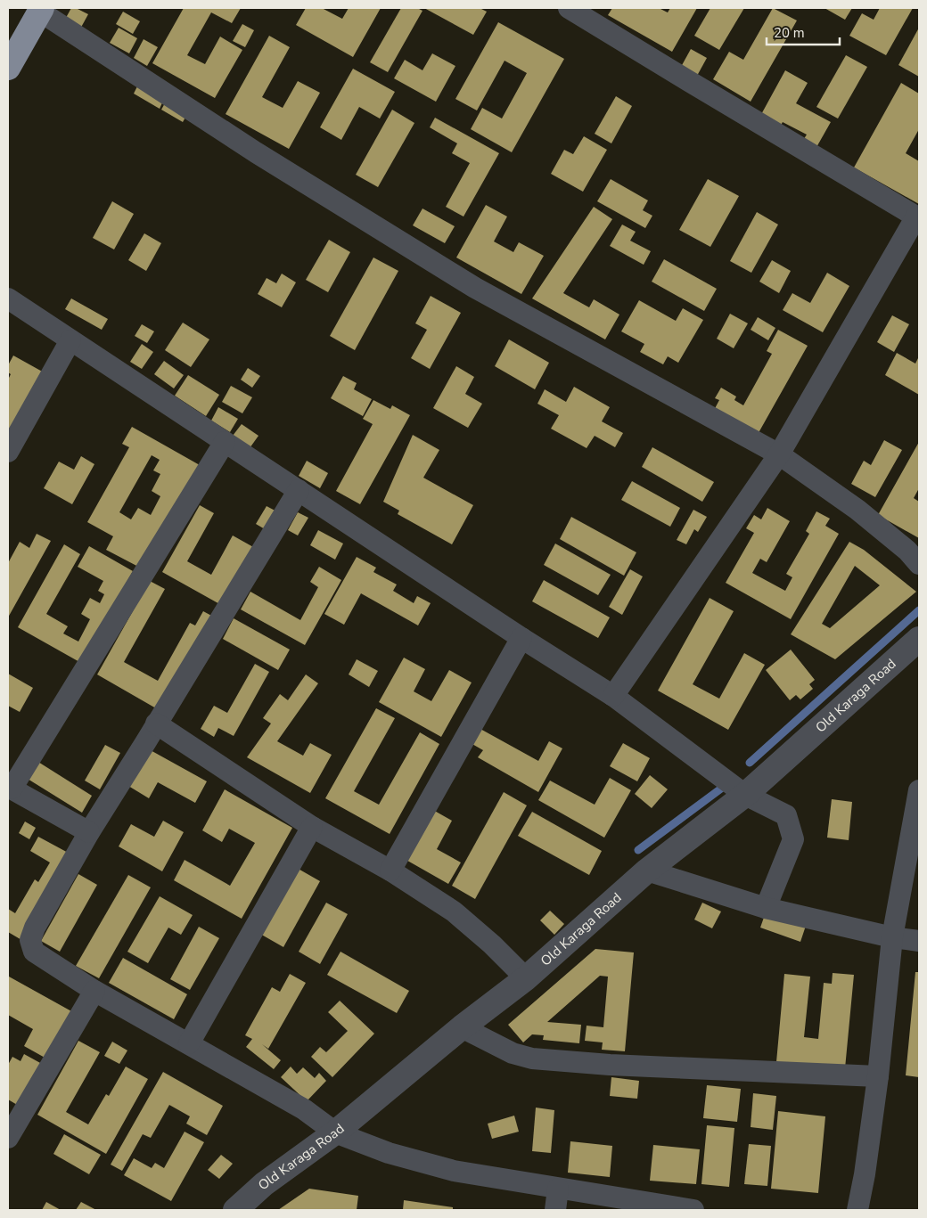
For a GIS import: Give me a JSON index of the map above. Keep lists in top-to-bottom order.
{
  "streets": {
    "street": ["Old Karaga Road"]
  },
  "scale_bar": "20 m"
}
